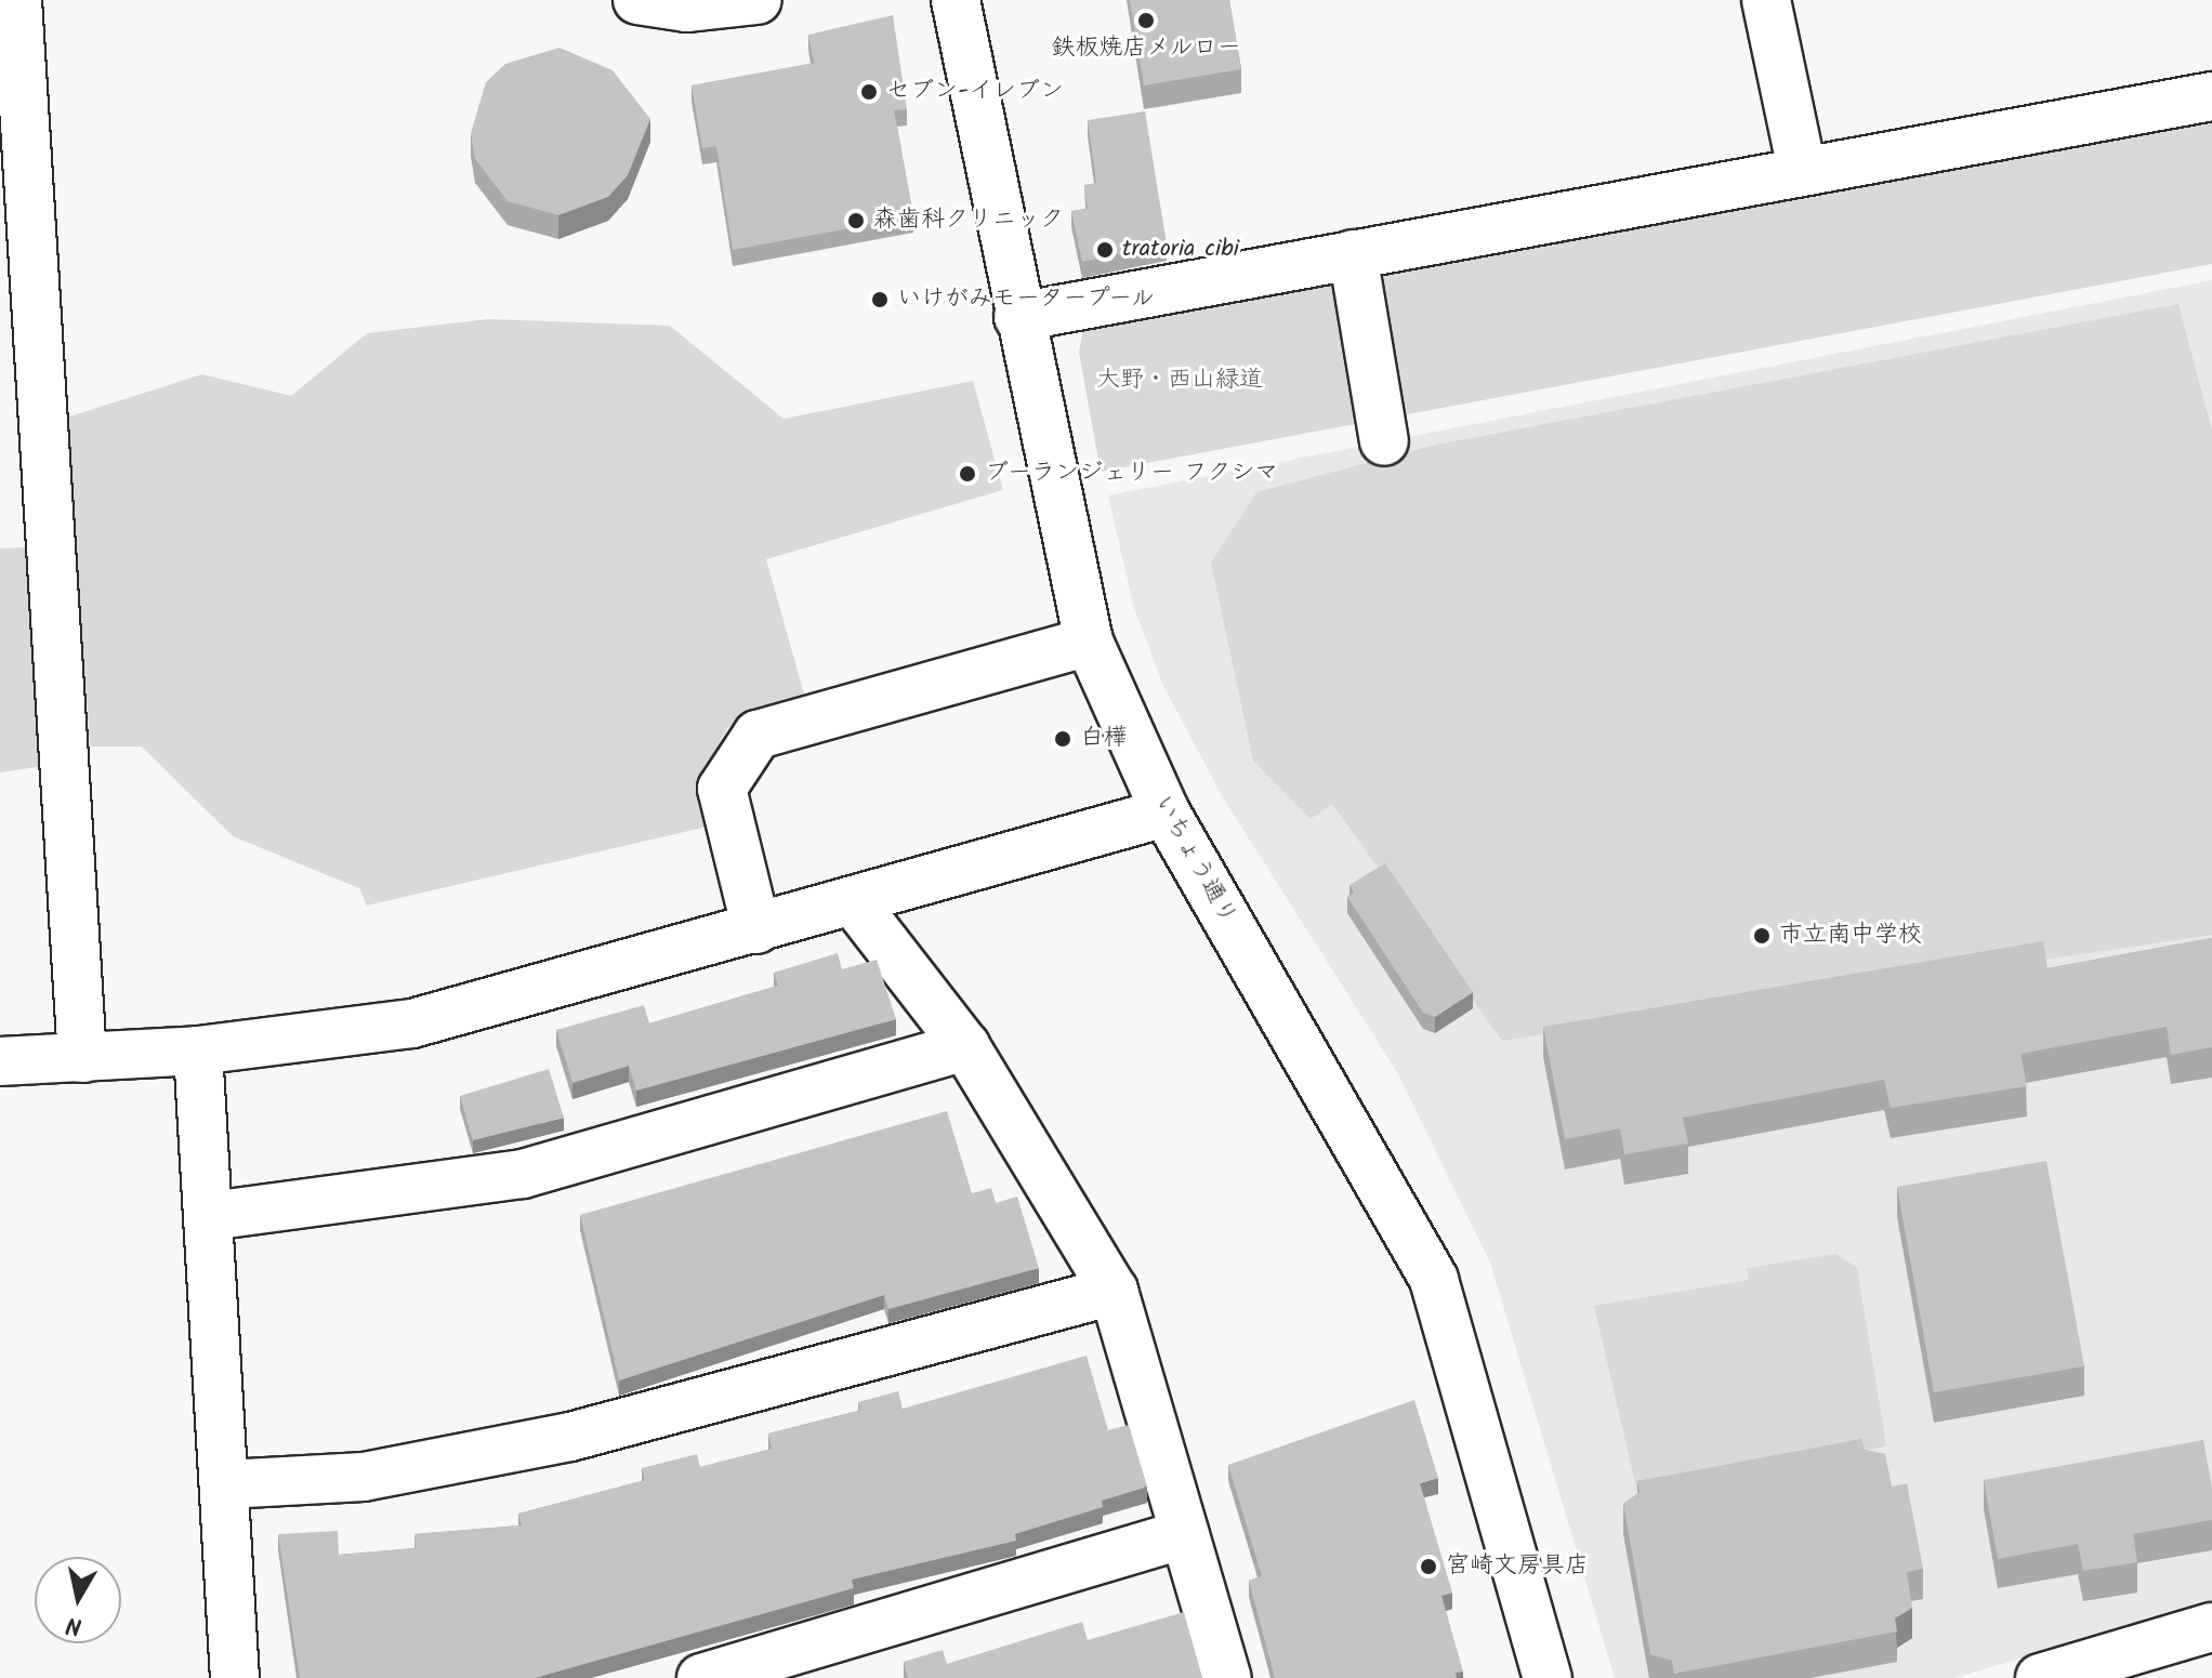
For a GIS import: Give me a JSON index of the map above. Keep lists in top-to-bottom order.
{
  "streets": {
    "street": ["いちょう通り"]
  },
  "parks": ["大野・西山緑道"],
  "places": [
    "鉄板焼店メルロー",
    "セブン-イレブン",
    "森歯科クリニック",
    "tratoria cibi",
    "いけがみモータープール",
    "ブーランジェリー フクシマ",
    "白樺",
    "市立南中学校",
    "宮崎文房具店"
  ],
  "north": "bottom"
}
